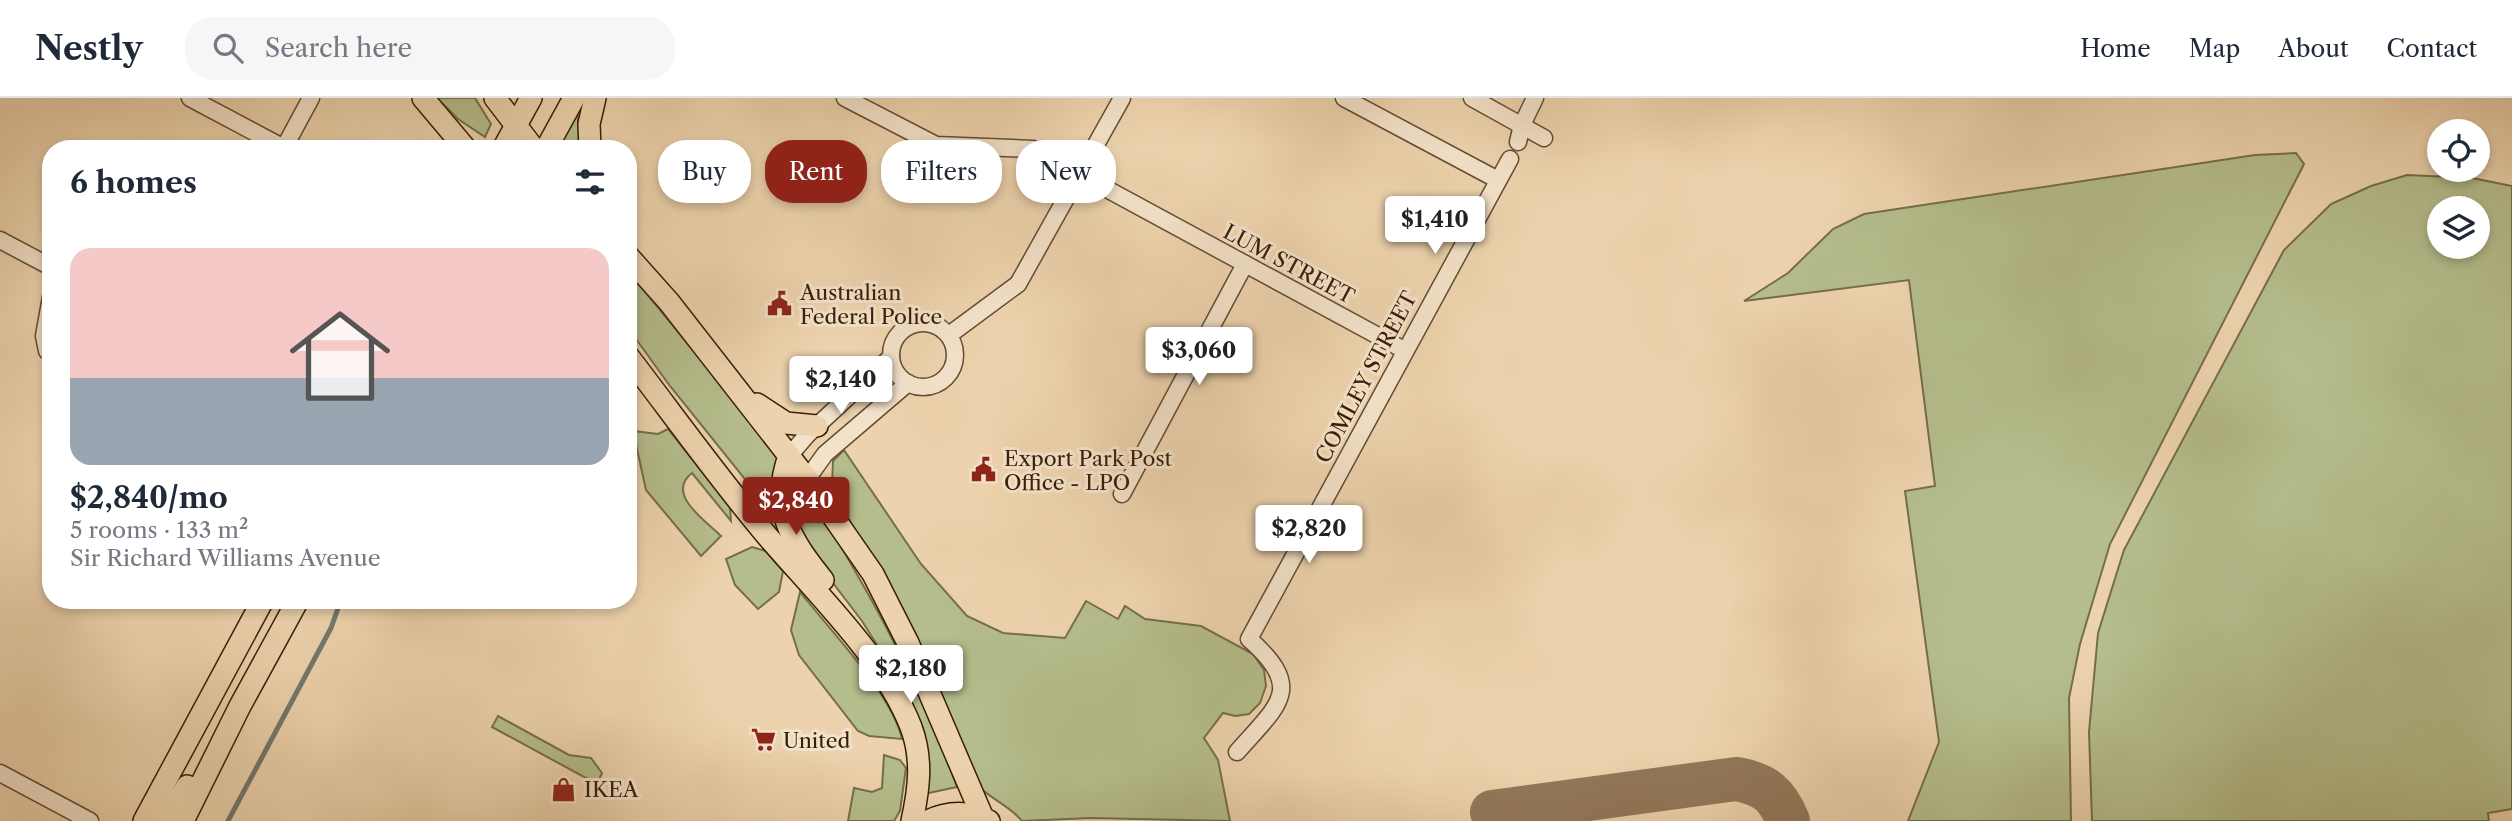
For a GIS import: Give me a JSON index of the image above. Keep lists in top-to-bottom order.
{
  "streets": {
    "street": ["LUM STREET", "COMLEY STREET"]
  },
  "crossings": [
    ["LUM STREET", "COMLEY STREET"]
  ],
  "places": {
    "public building": ["Australian Federal Police", "Export Park Post Office - LPO"],
    "supermarket": ["United"],
    "shop": ["IKEA"]
  },
  "page": {
    "header": "Nestly",
    "search": "Search here",
    "nav": [
      "Home",
      "Map",
      "About",
      "Contact"
    ],
    "chip": [
      "Buy",
      "Rent",
      "Filters",
      "New"
    ],
    "heading": "6 homes",
    "price": [
      "$1,410",
      "$3,060",
      "$2,140",
      "$2,840",
      "$2,820",
      "$2,180"
    ],
    "list": [
      {
        "name": "$2,840/mo",
        "note": "5 rooms · 133 m² · Sir Richard Williams Avenue"
      }
    ]
  }
}
